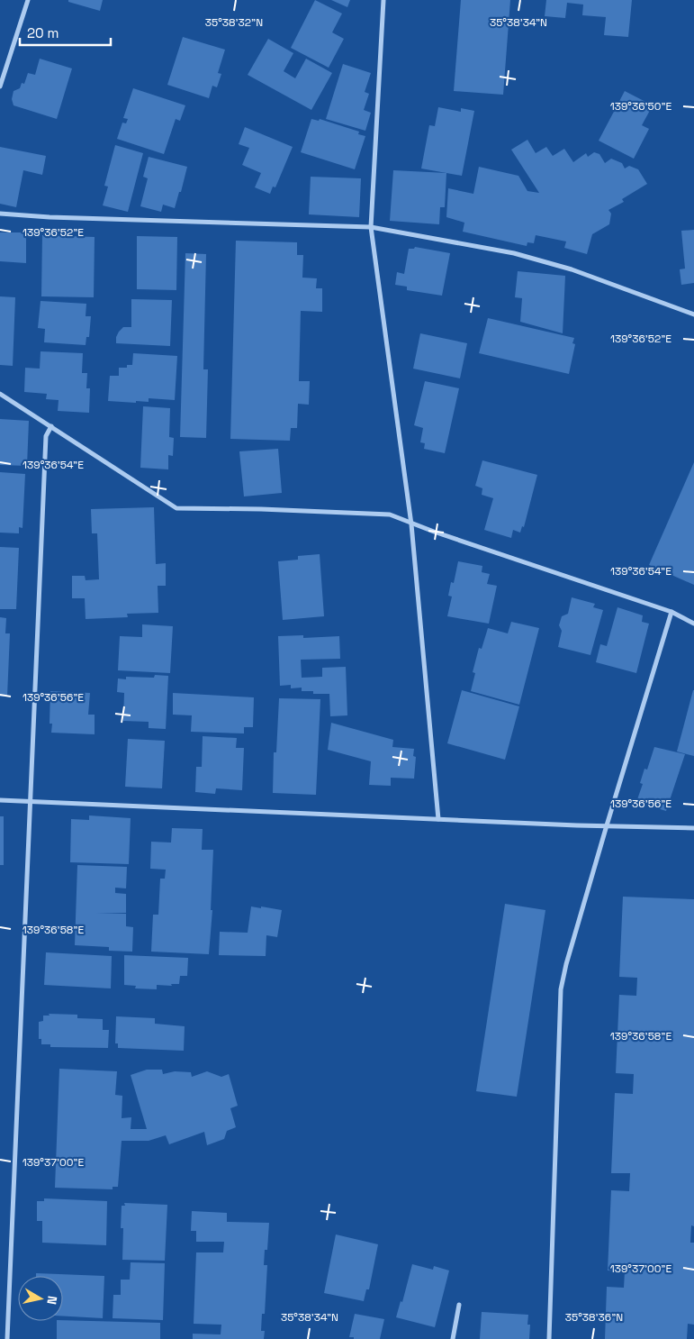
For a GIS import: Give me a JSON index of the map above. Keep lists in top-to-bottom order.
{
  "scale_bar": "20 m",
  "north": "right",
  "coordinates": [
    "35°38'32\"N",
    "35°38'34\"N",
    "139°36'50\"E",
    "139°36'52\"E",
    "139°36'54\"E",
    "139°36'56\"E",
    "139°36'58\"E",
    "139°37'00\"E",
    "35°38'36\"N"
  ]
}
